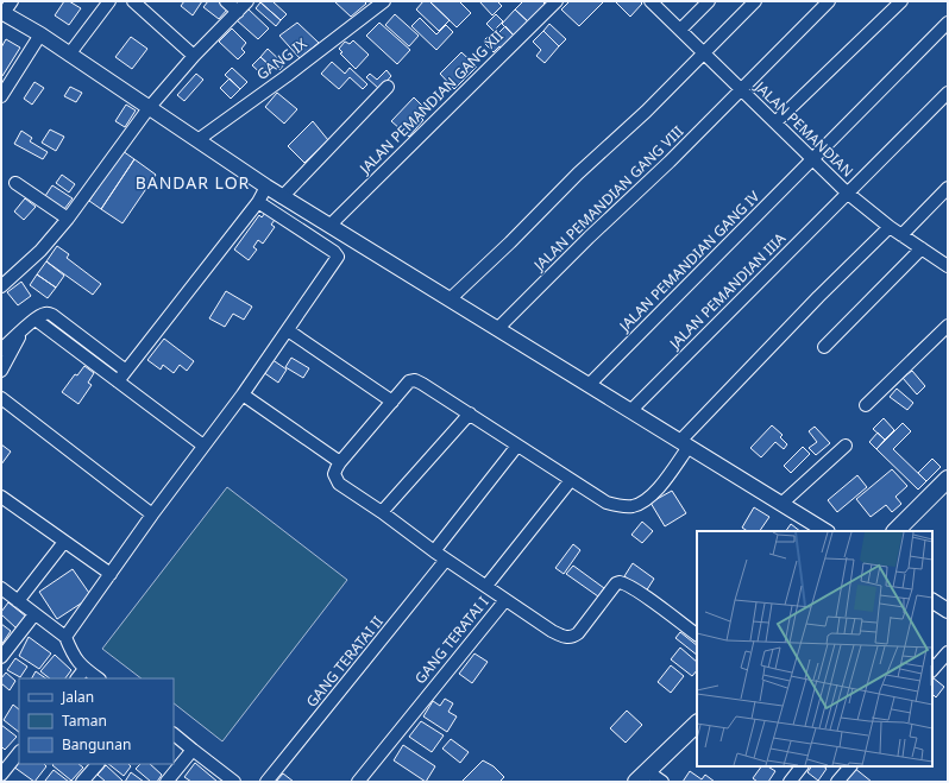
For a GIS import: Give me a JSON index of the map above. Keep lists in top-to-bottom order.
{
  "streets": {
    "street": [
      "GANG IX",
      "JALAN PEMANDIAN GANG XII",
      "JALAN PEMANDIAN",
      "JALAN PEMANDIAN GANG VIII",
      "JALAN PEMANDIAN GANG IV",
      "JALAN PEMANDIAN IIIA",
      "GANG TERATAI I",
      "GANG TERATAI II"
    ]
  },
  "crossings": [
    ["JALAN PEMANDIAN", "JALAN PEMANDIAN GANG VIII"],
    ["JALAN PEMANDIAN", "JALAN PEMANDIAN GANG IV"],
    ["JALAN PEMANDIAN", "JALAN PEMANDIAN IIIA"]
  ],
  "districts": ["BANDAR LOR"],
  "legend": ["Jalan", "Taman", "Bangunan"]
}
